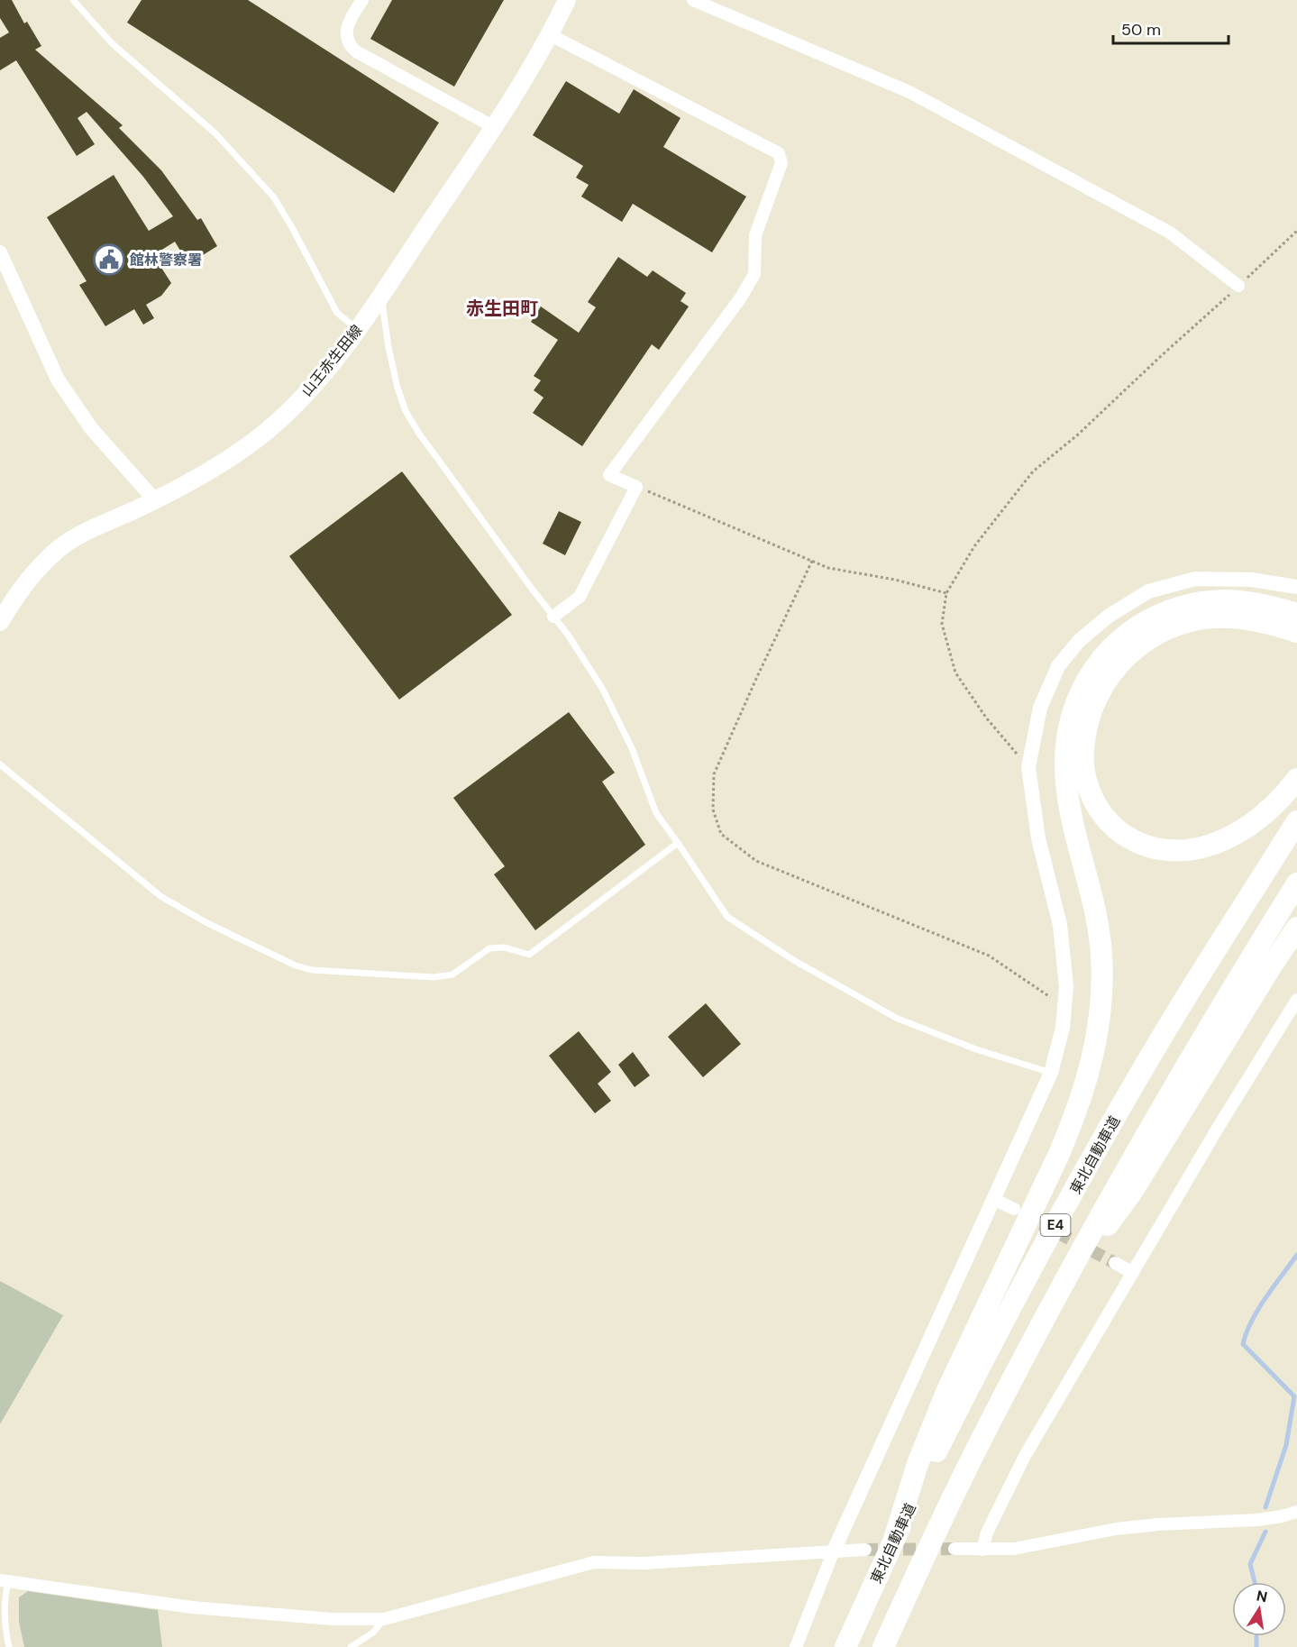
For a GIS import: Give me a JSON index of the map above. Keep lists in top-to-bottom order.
{
  "streets": {
    "highway": ["東北自動車道", "E4"],
    "main road": ["山王赤生田線"]
  },
  "districts": ["赤生田町"],
  "places": {
    "public building": ["館林警察署"]
  },
  "scale_bar": "50 m",
  "north": "top"
}
